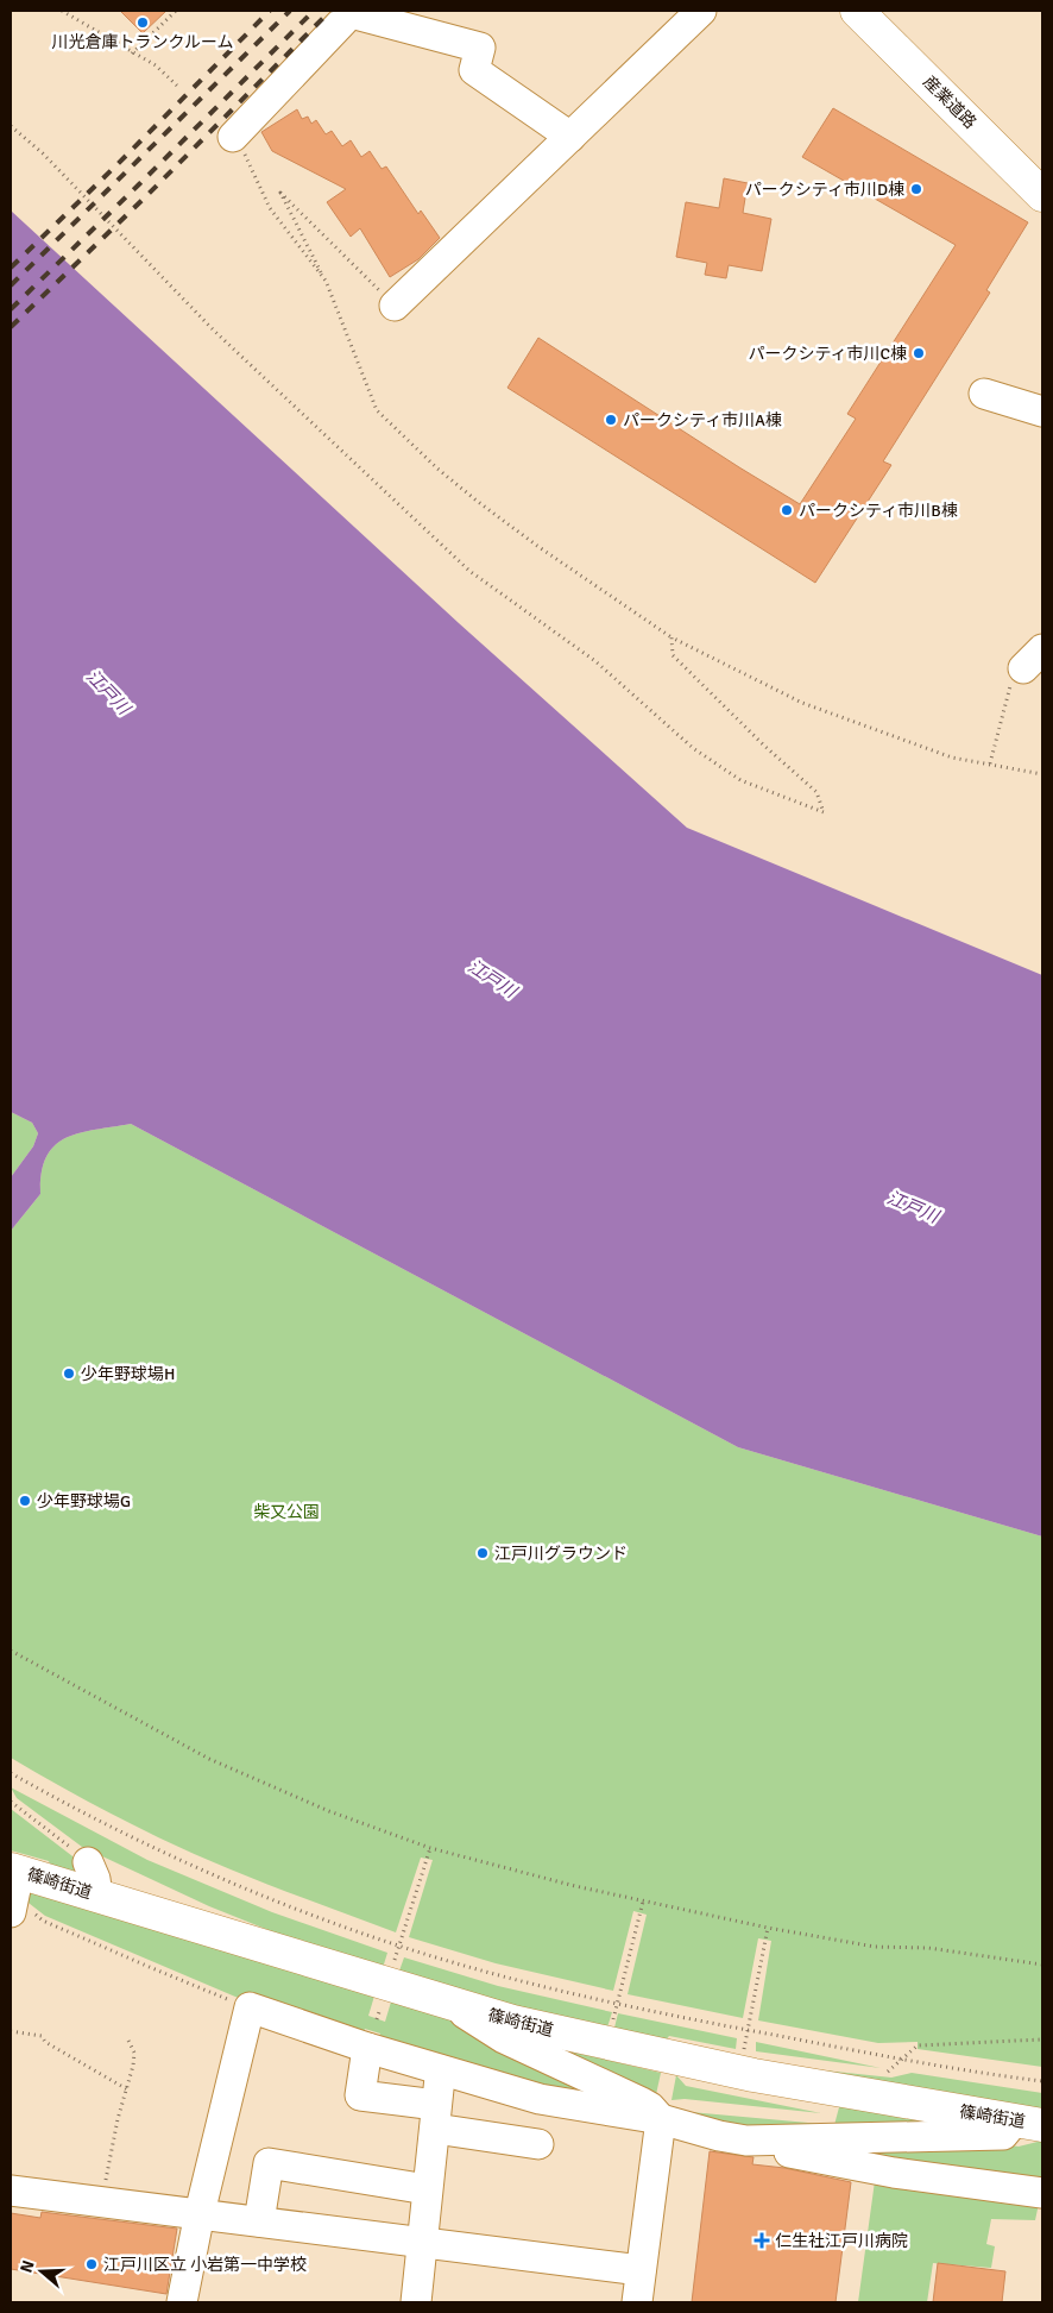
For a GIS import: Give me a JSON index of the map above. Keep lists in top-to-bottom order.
{
  "streets": {
    "main road": ["産業道路", "篠崎街道"]
  },
  "water": ["江戸川"],
  "parks": ["柴又公園"],
  "places": {
    "other": [
      "川光倉庫トランクルーム",
      "パークシティ市川D棟",
      "パークシティ市川C棟",
      "パークシティ市川A棟",
      "パークシティ市川B棟",
      "少年野球場H",
      "少年野球場G",
      "江戸川グラウンド",
      "江戸川区立 小岩第一中学校"
    ],
    "health": ["仁生社江戸川病院"]
  },
  "north": "left"
}
